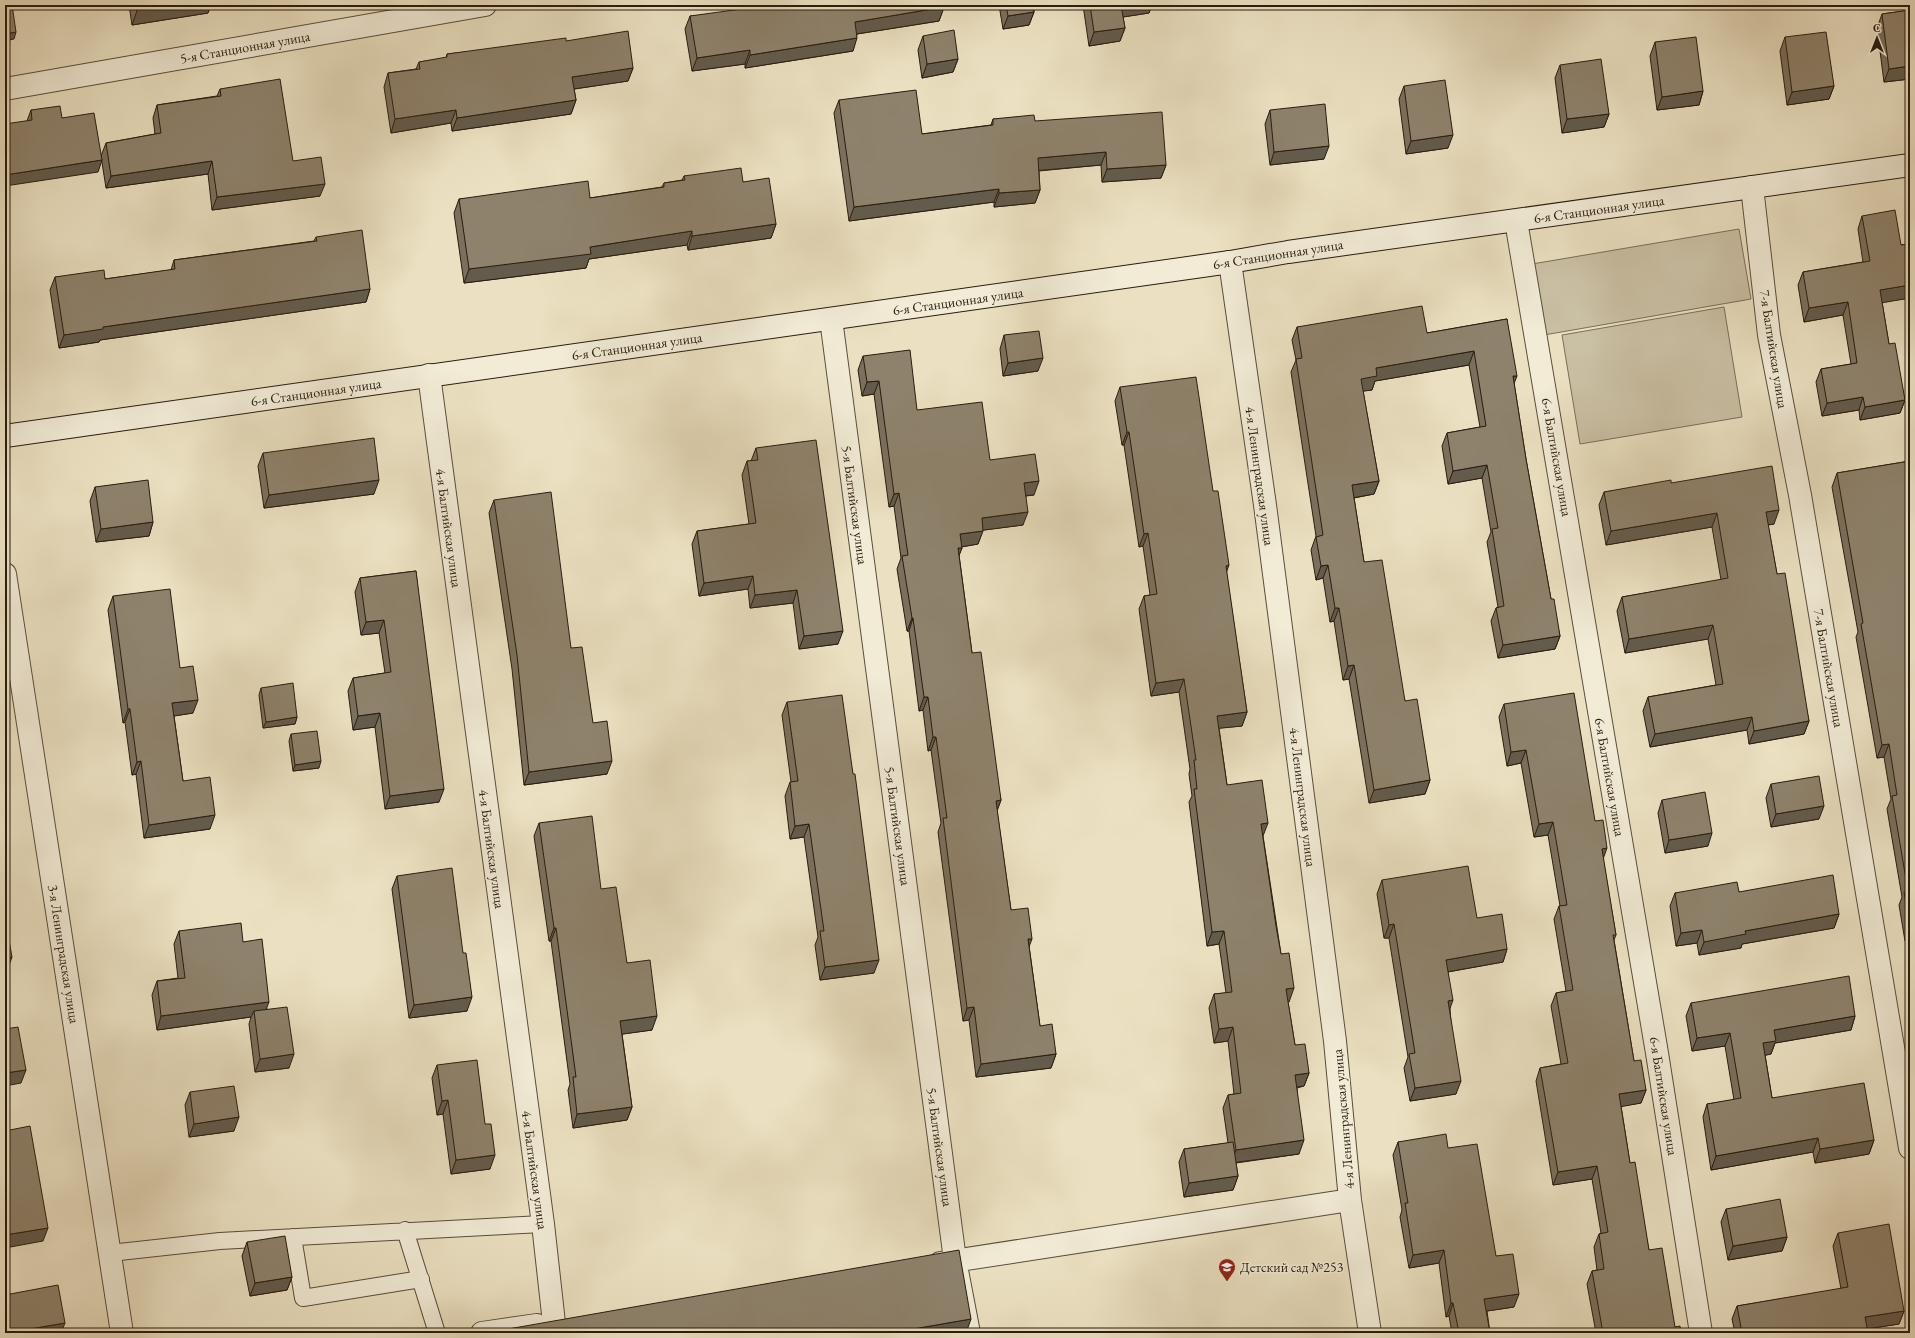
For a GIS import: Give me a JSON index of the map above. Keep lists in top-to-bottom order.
{
  "streets": {
    "street": [
      "5-я Станционная улица",
      "6-я Станционная улица",
      "7-я Балтийская улица",
      "6-я Балтийская улица",
      "4-я Ленинградская улица",
      "5-я Балтийская улица",
      "4-я Балтийская улица",
      "3-я Ленинградская улица"
    ]
  },
  "crossings": [
    ["6-я Станционная улица", "7-я Балтийская улица"],
    ["6-я Станционная улица", "6-я Балтийская улица"],
    ["6-я Станционная улица", "4-я Ленинградская улица"],
    ["6-я Станционная улица", "5-я Балтийская улица"],
    ["6-я Станционная улица", "4-я Балтийская улица"]
  ],
  "places": {
    "school or university": ["Детский сад №253"]
  },
  "north": "top"
}
